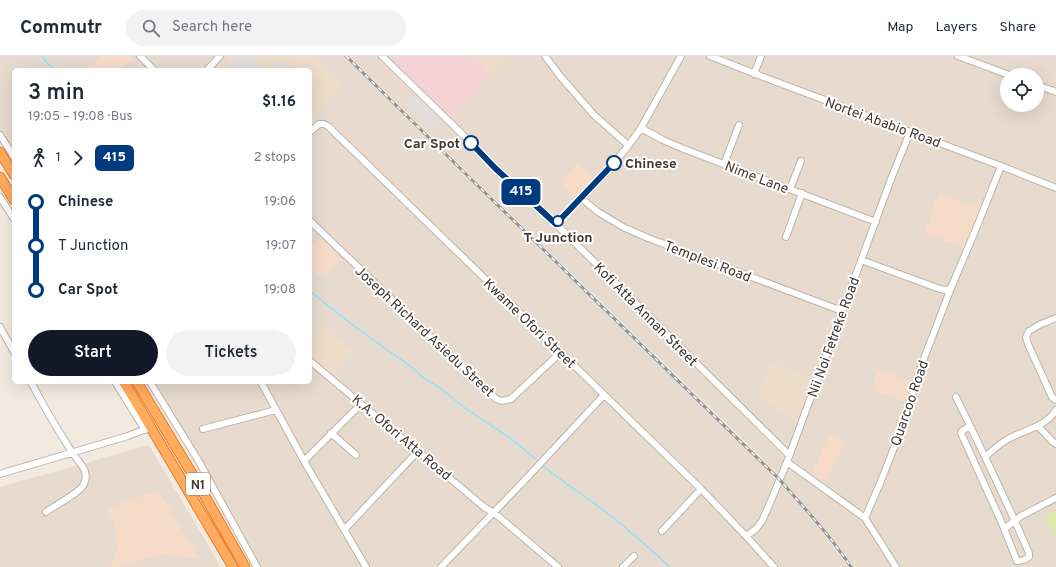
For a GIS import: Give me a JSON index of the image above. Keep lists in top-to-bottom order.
{
  "streets": {
    "highway": ["N1"],
    "street": [
      "Nortei Ababio Road",
      "Nime Lane",
      "Templesi Road",
      "Kofi Atta Annan Street",
      "Kwame Ofori Street",
      "Joseph Richard Asiedu Street",
      "Nii Noi Fetreke Road",
      "Quarcoo Road",
      "K.A. Ofori Atta Road"
    ]
  },
  "crossings": [
    ["Nortei Ababio Road", "Nii Noi Fetreke Road"],
    ["Nortei Ababio Road", "Quarcoo Road"],
    ["Nime Lane", "Nii Noi Fetreke Road"],
    ["Templesi Road", "Nii Noi Fetreke Road"],
    ["Kofi Atta Annan Street", "Nii Noi Fetreke Road"],
    ["Kwame Ofori Street", "Joseph Richard Asiedu Street"],
    ["Kwame Ofori Street", "Nii Noi Fetreke Road"]
  ],
  "places": ["Car Spot", "Chinese", "T Junction"],
  "lines": ["bus line 415"],
  "page": {
    "header": "Commutr",
    "search": "Search here",
    "nav": ["Map", "Layers", "Share"],
    "on_map": "415",
    "heading": ["3 min", "19:05 – 19:08 · Bus", "$1.16"],
    "legs": ["1", "415", "2 stops"],
    "list": [
      {
        "name": "Chinese",
        "value": "19:06"
      },
      {
        "name": "T Junction",
        "value": "19:07"
      },
      {
        "name": "Car Spot",
        "value": "19:08"
      }
    ],
    "buttons": ["Start", "Tickets"]
  }
}
